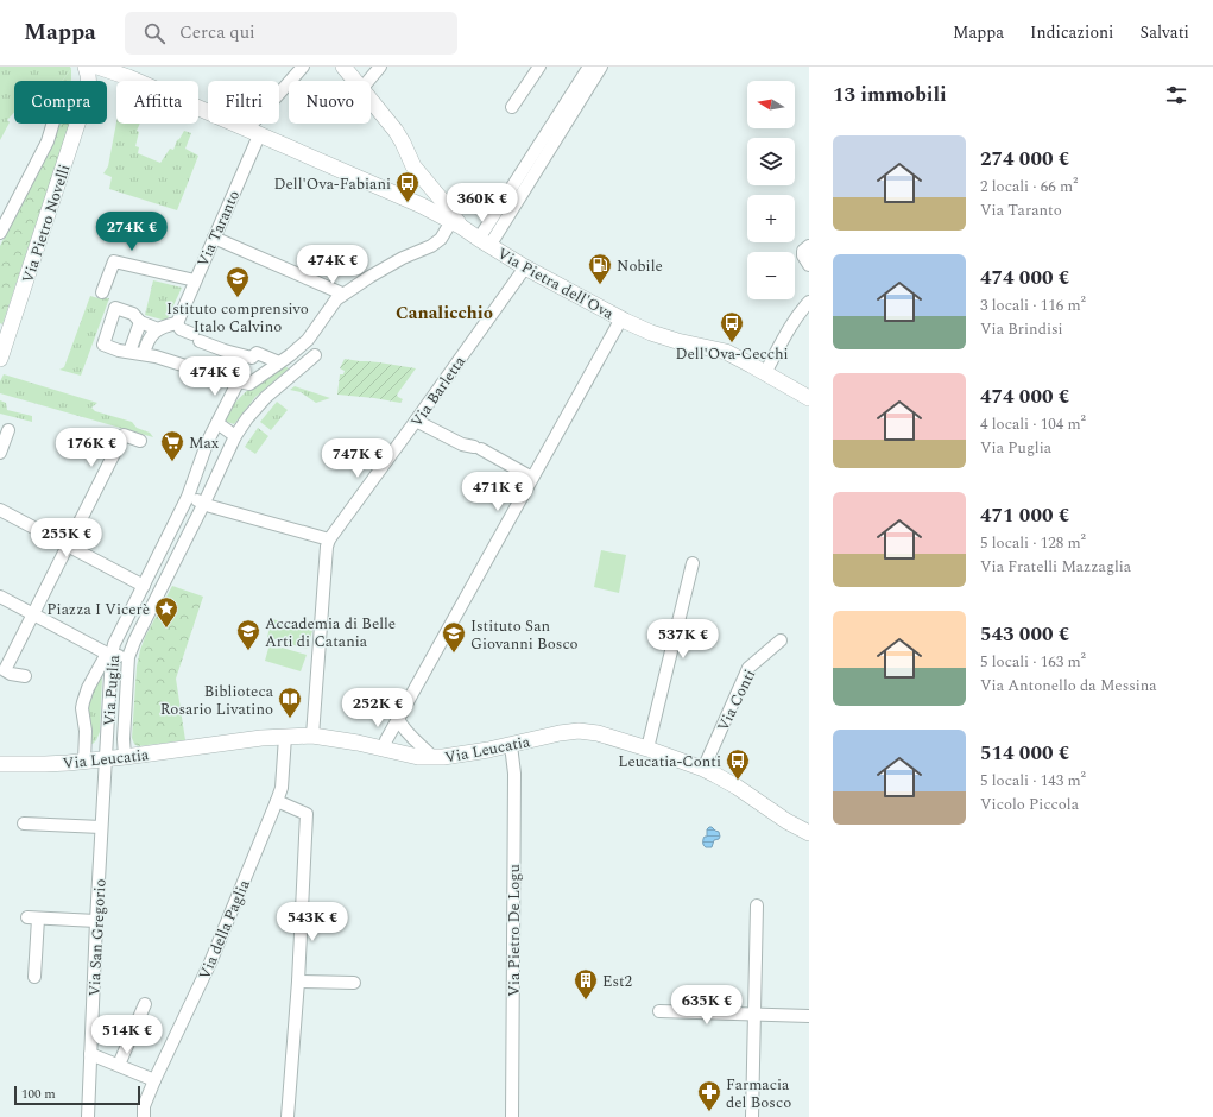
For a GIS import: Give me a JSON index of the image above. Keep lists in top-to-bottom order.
{
  "streets": {
    "main road": ["Via Pietro Novelli", "Via Pietra dell'Ova", "Via Leucatia"],
    "street": [
      "Via Taranto",
      "Via Barletta",
      "Via Puglia",
      "Via Conti",
      "Via della Paglia",
      "Via Pietro De Logu",
      "Via San Gregorio"
    ]
  },
  "crossings": [
    ["Via Taranto", "Via Pietra dell'Ova"],
    ["Via Pietra dell'Ova", "Via Barletta"],
    ["Via Barletta", "Via Leucatia"],
    ["Via Puglia", "Via Leucatia"],
    ["Via Puglia", "Via San Gregorio"],
    ["Via Conti", "Via Leucatia"],
    ["Via Leucatia", "Via della Paglia"],
    ["Via Leucatia", "Via Pietro De Logu"],
    ["Via Leucatia", "Via San Gregorio"]
  ],
  "districts": ["Canalicchio"],
  "places": {
    "bus stop": ["Dell'Ova-Fabiani", "Dell'Ova-Cecchi", "Leucatia-Conti"],
    "fuel station": ["Nobile"],
    "school or university": ["Istituto comprensivo Italo Calvino", "Accademia di Belle Arti di Catania", "Istituto San Giovanni Bosco"],
    "supermarket": ["Max"],
    "place": ["Piazza I Vicerè"],
    "library": ["Biblioteca Rosario Livatino"],
    "building": ["Est2"],
    "pharmacy": ["Farmacia del Bosco"]
  },
  "scale_bar": "100 m",
  "north": "left",
  "page": {
    "header": "Mappa",
    "search": "Cerca qui",
    "nav": ["Mappa", "Indicazioni", "Salvati"],
    "heading": "13 immobili",
    "map_buttons": ["+", "−"],
    "chip": [
      "Compra",
      "Affitta",
      "Filtri",
      "Nuovo"
    ],
    "list": [
      {
        "name": "274 000 €",
        "note": "2 locali · 66 m² · Via Taranto"
      },
      {
        "name": "474 000 €",
        "note": "3 locali · 116 m² · Via Brindisi"
      },
      {
        "name": "474 000 €",
        "note": "4 locali · 104 m² · Via Puglia"
      },
      {
        "name": "471 000 €",
        "note": "5 locali · 128 m² · Via Fratelli Mazzaglia"
      },
      {
        "name": "543 000 €",
        "note": "5 locali · 163 m² · Via Antonello da Messina"
      },
      {
        "name": "514 000 €",
        "note": "5 locali · 143 m² · Vicolo Piccola"
      }
    ],
    "price": [
      "360K €",
      "274K €",
      "474K €",
      "474K €",
      "176K €",
      "747K €",
      "471K €",
      "255K €",
      "537K €",
      "252K €",
      "543K €",
      "635K €",
      "514K €"
    ],
    "scale": "100 m"
  }
}
